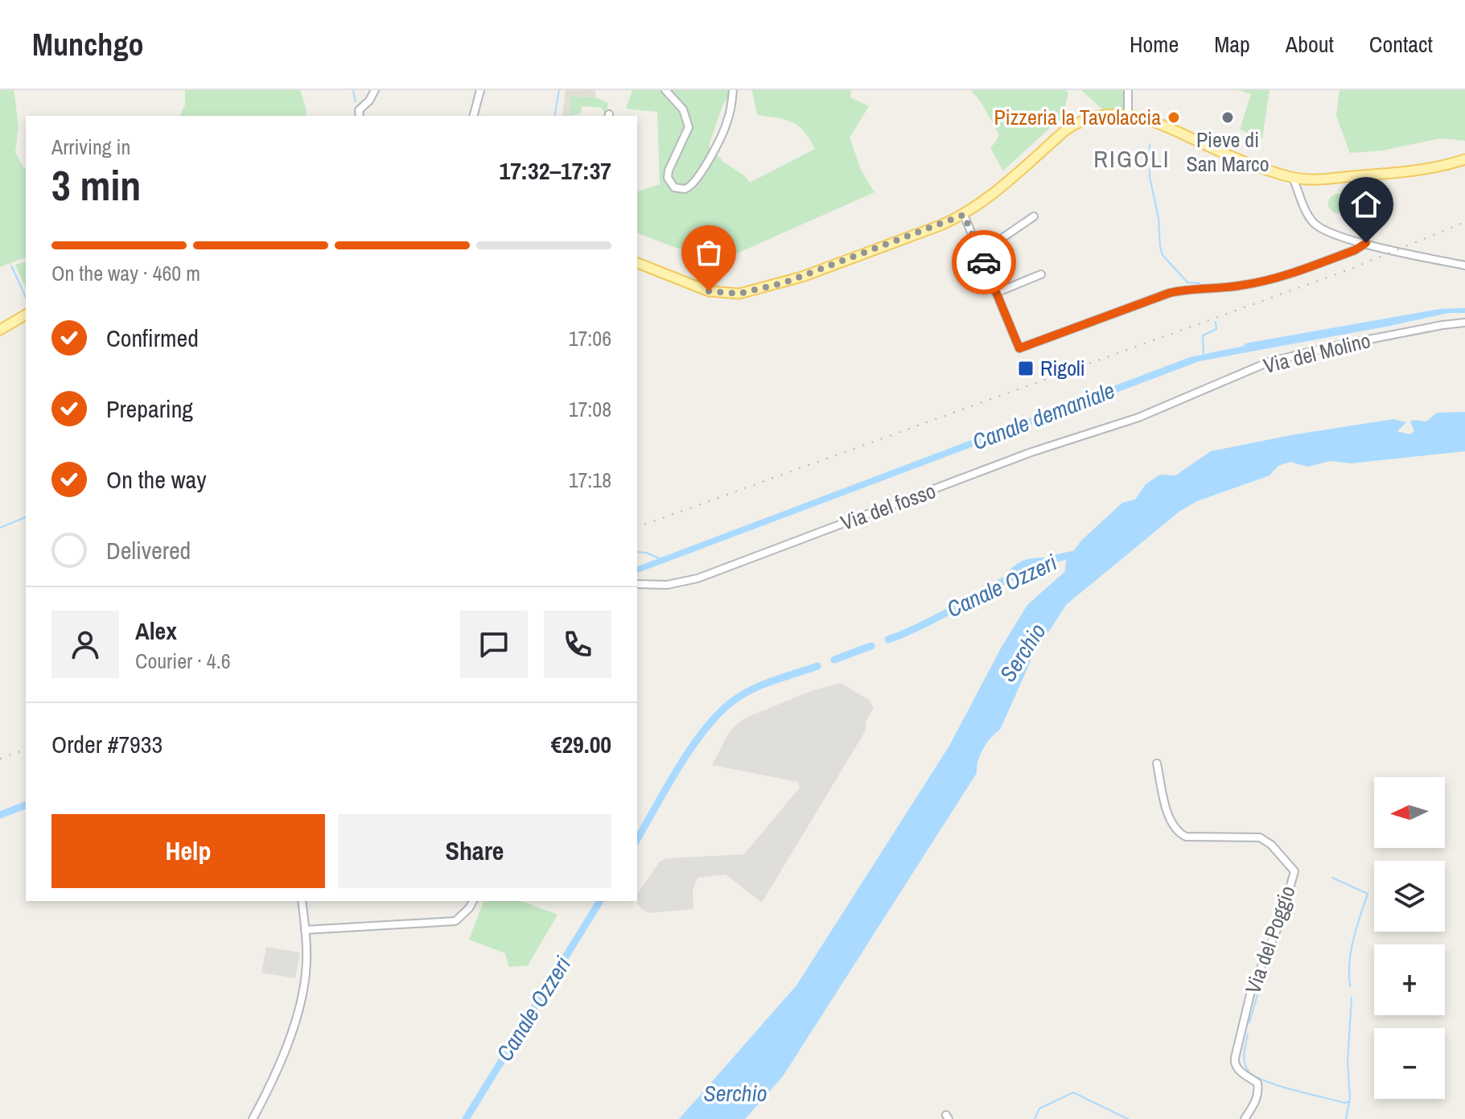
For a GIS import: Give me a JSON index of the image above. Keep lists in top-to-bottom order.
{
  "streets": {
    "street": ["Via del Molino", "Via del fosso", "Via del Poggio"]
  },
  "crossings": [
    ["Via del Molino", "Via del fosso"]
  ],
  "districts": ["RIGOLI"],
  "water": ["Canale demaniale", "Canale Ozzeri", "Serchio"],
  "places": {
    "other": ["Pizzeria la Tavolaccia", "Pieve di San Marco"],
    "transit": ["Rigoli"]
  },
  "north": "left",
  "page": {
    "header": "Munchgo",
    "nav": [
      "Home",
      "Map",
      "About",
      "Contact"
    ],
    "heading": ["3 min", "Arriving in", "17:32–17:37"],
    "panel": [
      "Alex",
      "Courier · 4.6",
      "Order #7933",
      "€29.00"
    ],
    "bar": "On the way · 460 m",
    "list": [
      ["Confirmed", "17:06"],
      ["Preparing", "17:08"],
      ["On the way", "17:18"],
      "Delivered"
    ],
    "map_buttons": ["+", "−"],
    "buttons": ["Help", "Share"]
  }
}
